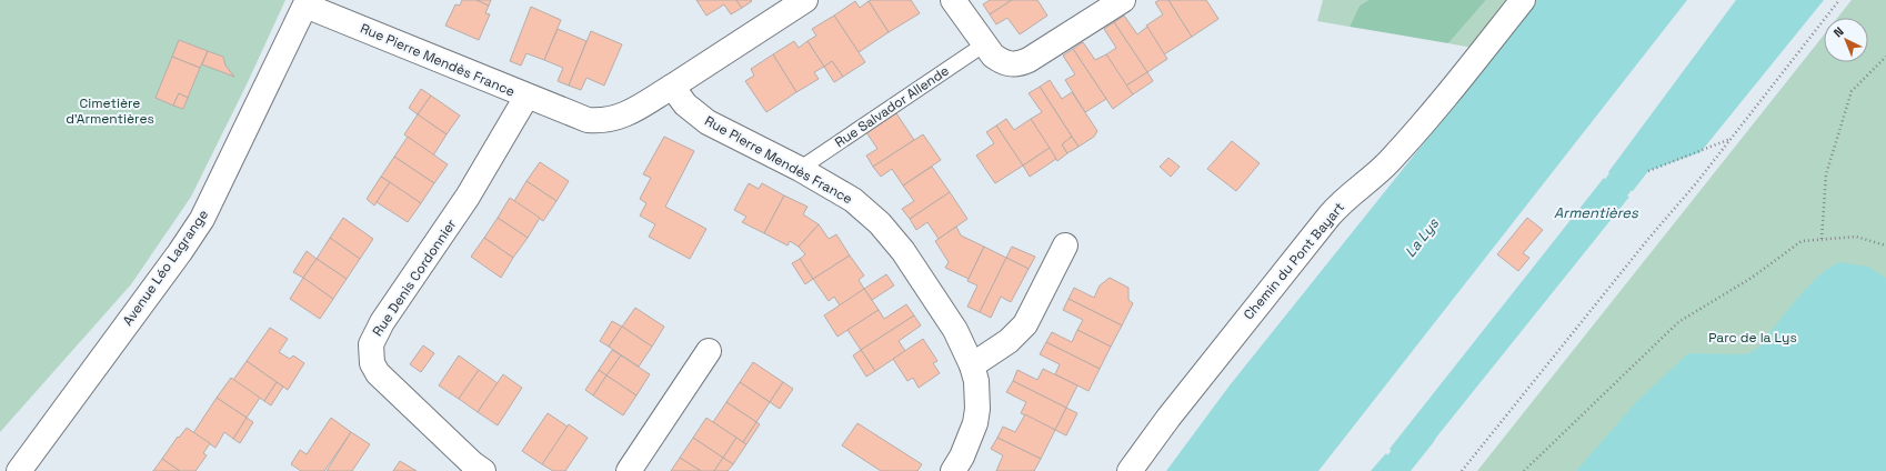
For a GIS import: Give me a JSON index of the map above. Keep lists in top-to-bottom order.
{
  "streets": {
    "street": [
      "Rue Pierre Mendès France",
      "Chemin du Pont Bayart",
      "Avenue Léo Lagrange",
      "Rue Denis Cordonnier"
    ],
    "lane": ["Rue Salvador Allende"]
  },
  "crossings": [
    ["Rue Pierre Mendès France", "Rue Salvador Allende"],
    ["Rue Pierre Mendès France", "Avenue Léo Lagrange"],
    ["Rue Pierre Mendès France", "Rue Denis Cordonnier"]
  ],
  "water": ["Armentières", "La Lys"],
  "parks": ["Cimetière d'Armentières", "Parc de la Lys"],
  "north": "top left"
}
